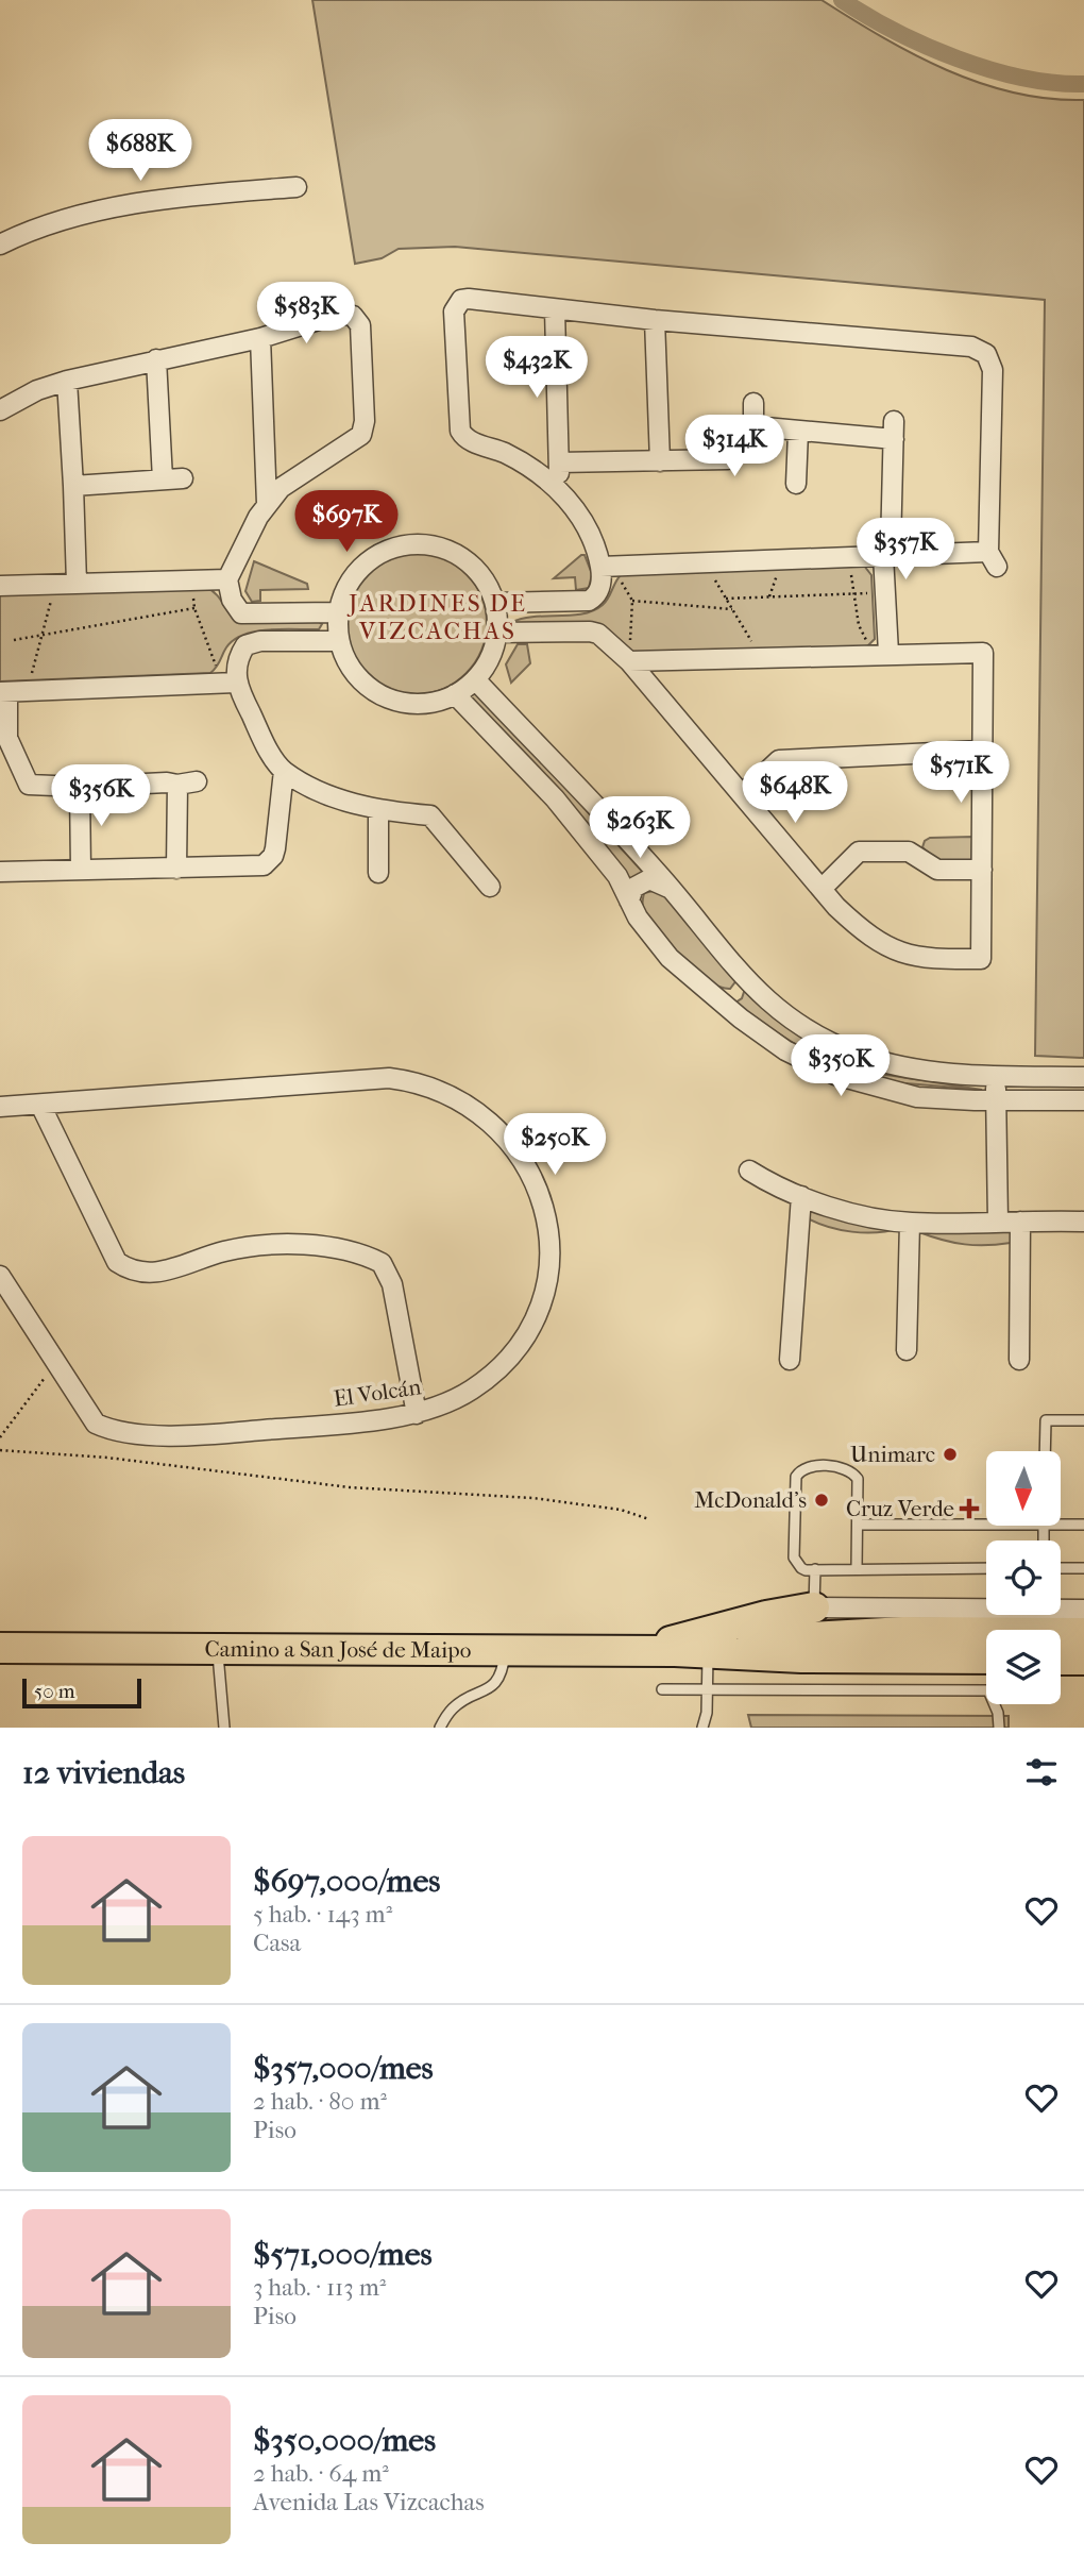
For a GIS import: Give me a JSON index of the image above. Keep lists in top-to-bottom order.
{
  "streets": {
    "main road": ["Camino a San José de Maipo"],
    "street": ["El Volcán"]
  },
  "districts": ["JARDINES DE VIZCACHAS"],
  "places": {
    "other": ["Unimarc", "McDonald's"],
    "health": ["Cruz Verde"]
  },
  "scale_bar": "50 m",
  "north": "bottom",
  "page": {
    "price": [
      "$688K",
      "$583K",
      "$432K",
      "$314K",
      "$697K",
      "$357K",
      "$571K",
      "$648K",
      "$356K",
      "$263K",
      "$350K",
      "$250K"
    ],
    "scale": "50 m",
    "heading": "12 viviendas",
    "list": [
      {
        "name": "$697,000/mes",
        "note": "5 hab. · 143 m² · Casa"
      },
      {
        "name": "$357,000/mes",
        "note": "2 hab. · 80 m² · Piso"
      },
      {
        "name": "$571,000/mes",
        "note": "3 hab. · 113 m² · Piso"
      },
      {
        "name": "$350,000/mes",
        "note": "2 hab. · 64 m² · Avenida Las Vizcachas"
      }
    ]
  }
}
